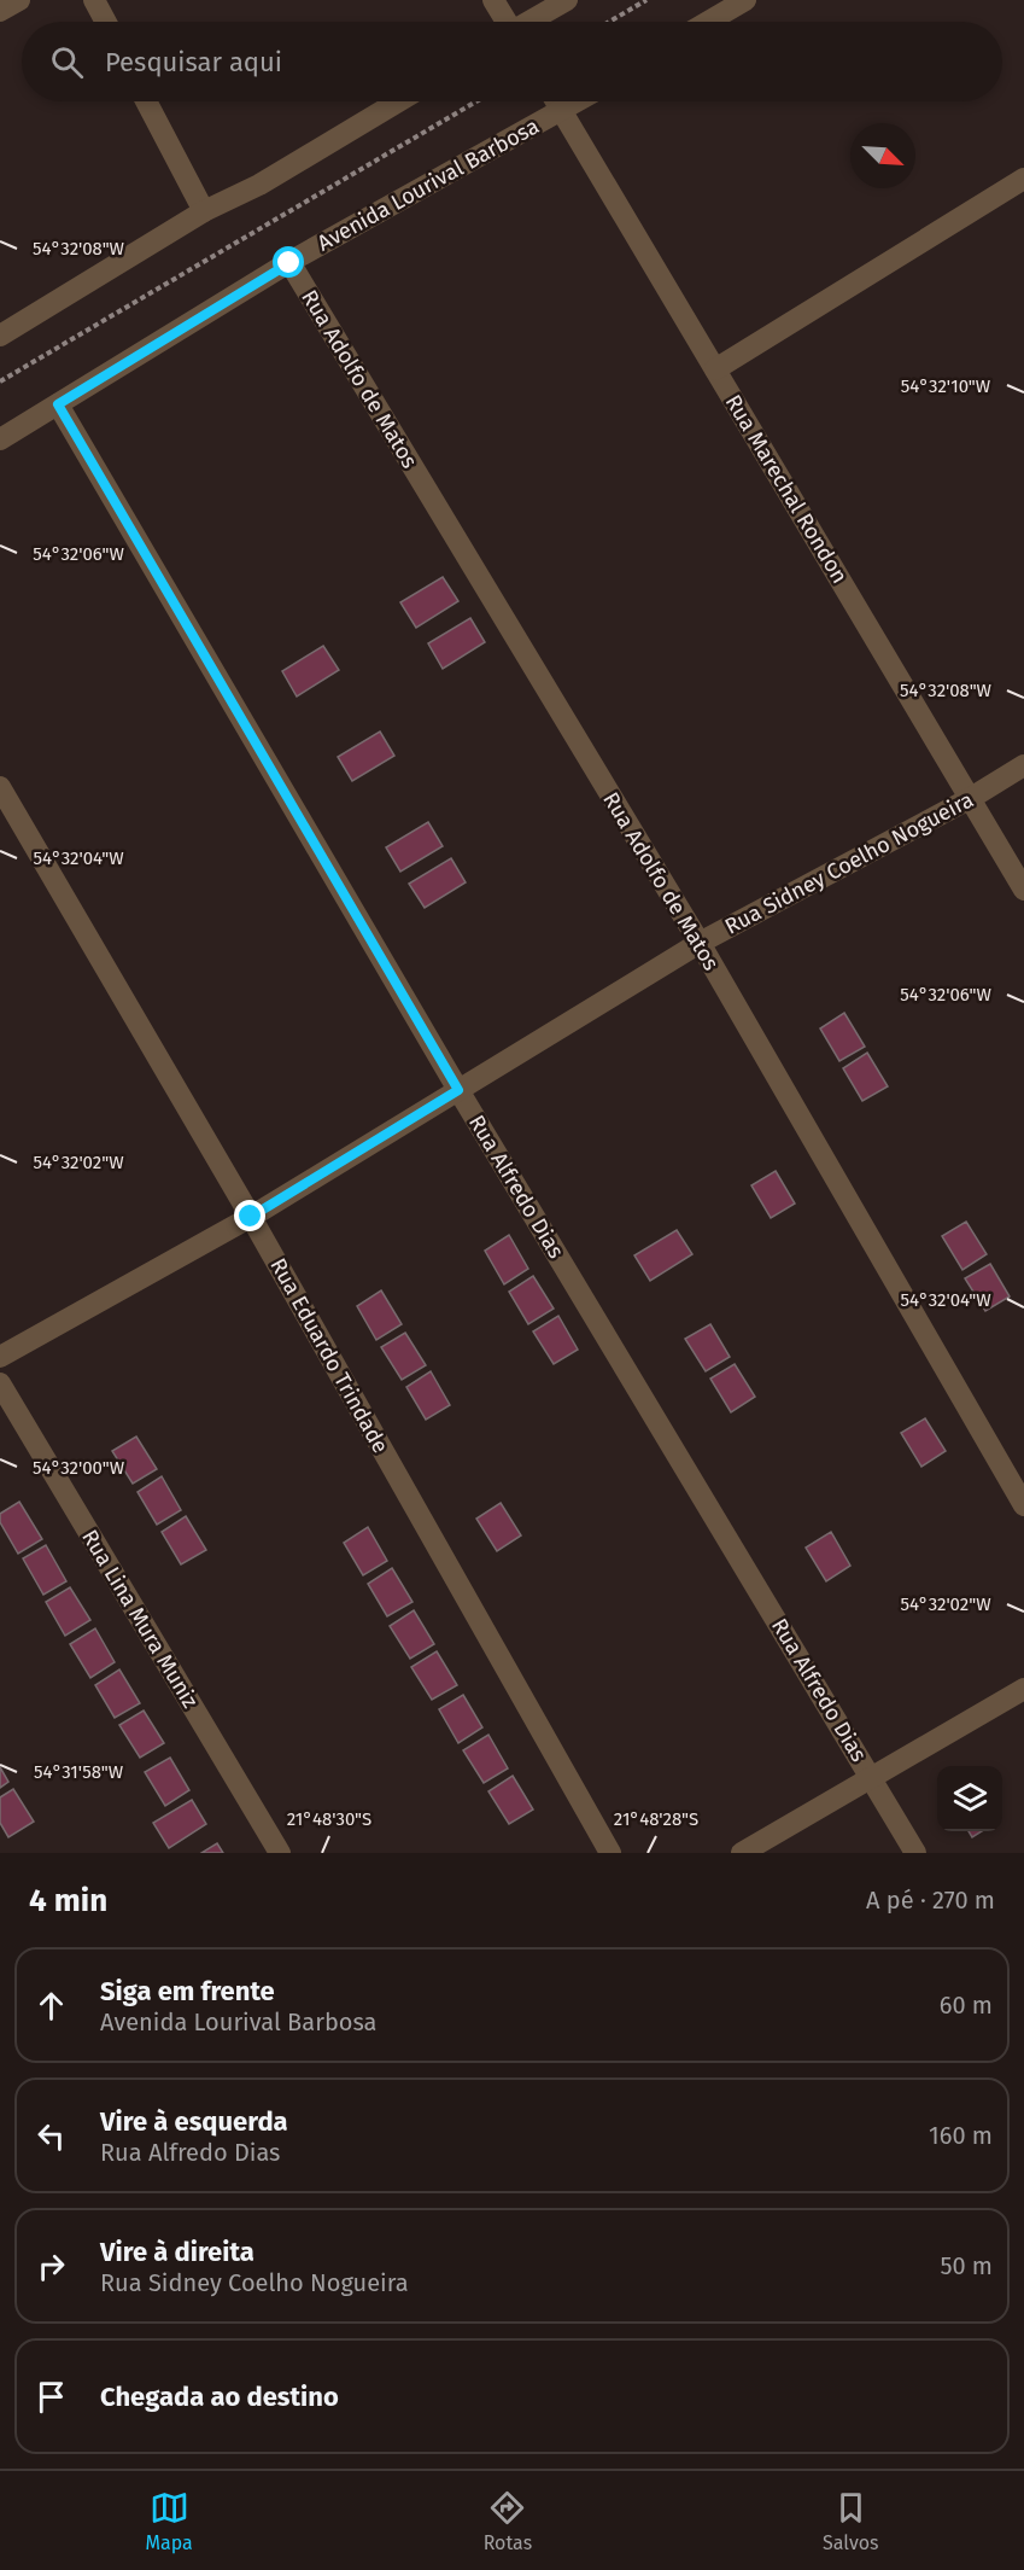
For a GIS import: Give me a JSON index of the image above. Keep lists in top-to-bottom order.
{
  "streets": {
    "street": [
      "Avenida Lourival Barbosa",
      "Rua Adolfo de Matos",
      "Rua Marechal Rondon",
      "Rua Sidney Coelho Nogueira",
      "Rua Alfredo Dias",
      "Rua Eduardo Trindade",
      "Rua Lina Mura Muniz"
    ]
  },
  "crossings": [
    ["Avenida Lourival Barbosa", "Rua Adolfo de Matos"],
    ["Avenida Lourival Barbosa", "Rua Marechal Rondon"],
    ["Avenida Lourival Barbosa", "Rua Alfredo Dias"],
    ["Rua Adolfo de Matos", "Rua Sidney Coelho Nogueira"],
    ["Rua Marechal Rondon", "Rua Sidney Coelho Nogueira"],
    ["Rua Sidney Coelho Nogueira", "Rua Alfredo Dias"],
    ["Rua Sidney Coelho Nogueira", "Rua Eduardo Trindade"]
  ],
  "north": "bottom right",
  "page": {
    "search": "Pesquisar aqui",
    "heading": ["4 min", "A pé · 270 m"],
    "list": [
      ["Siga em frente", "Avenida Lourival Barbosa", "60 m"],
      ["Vire à esquerda", "Rua Alfredo Dias", "160 m"],
      ["Vire à direita", "Rua Sidney Coelho Nogueira", "50 m"],
      "Chegada ao destino"
    ],
    "nav": ["Mapa", "Rotas", "Salvos"]
  },
  "coordinates": [
    "54°32'08\"W",
    "54°32'10\"W",
    "54°32'06\"W",
    "54°32'04\"W",
    "54°32'02\"W",
    "54°32'00\"W",
    "54°31'58\"W",
    "21°48'30\"S",
    "21°48'28\"S"
  ]
}
